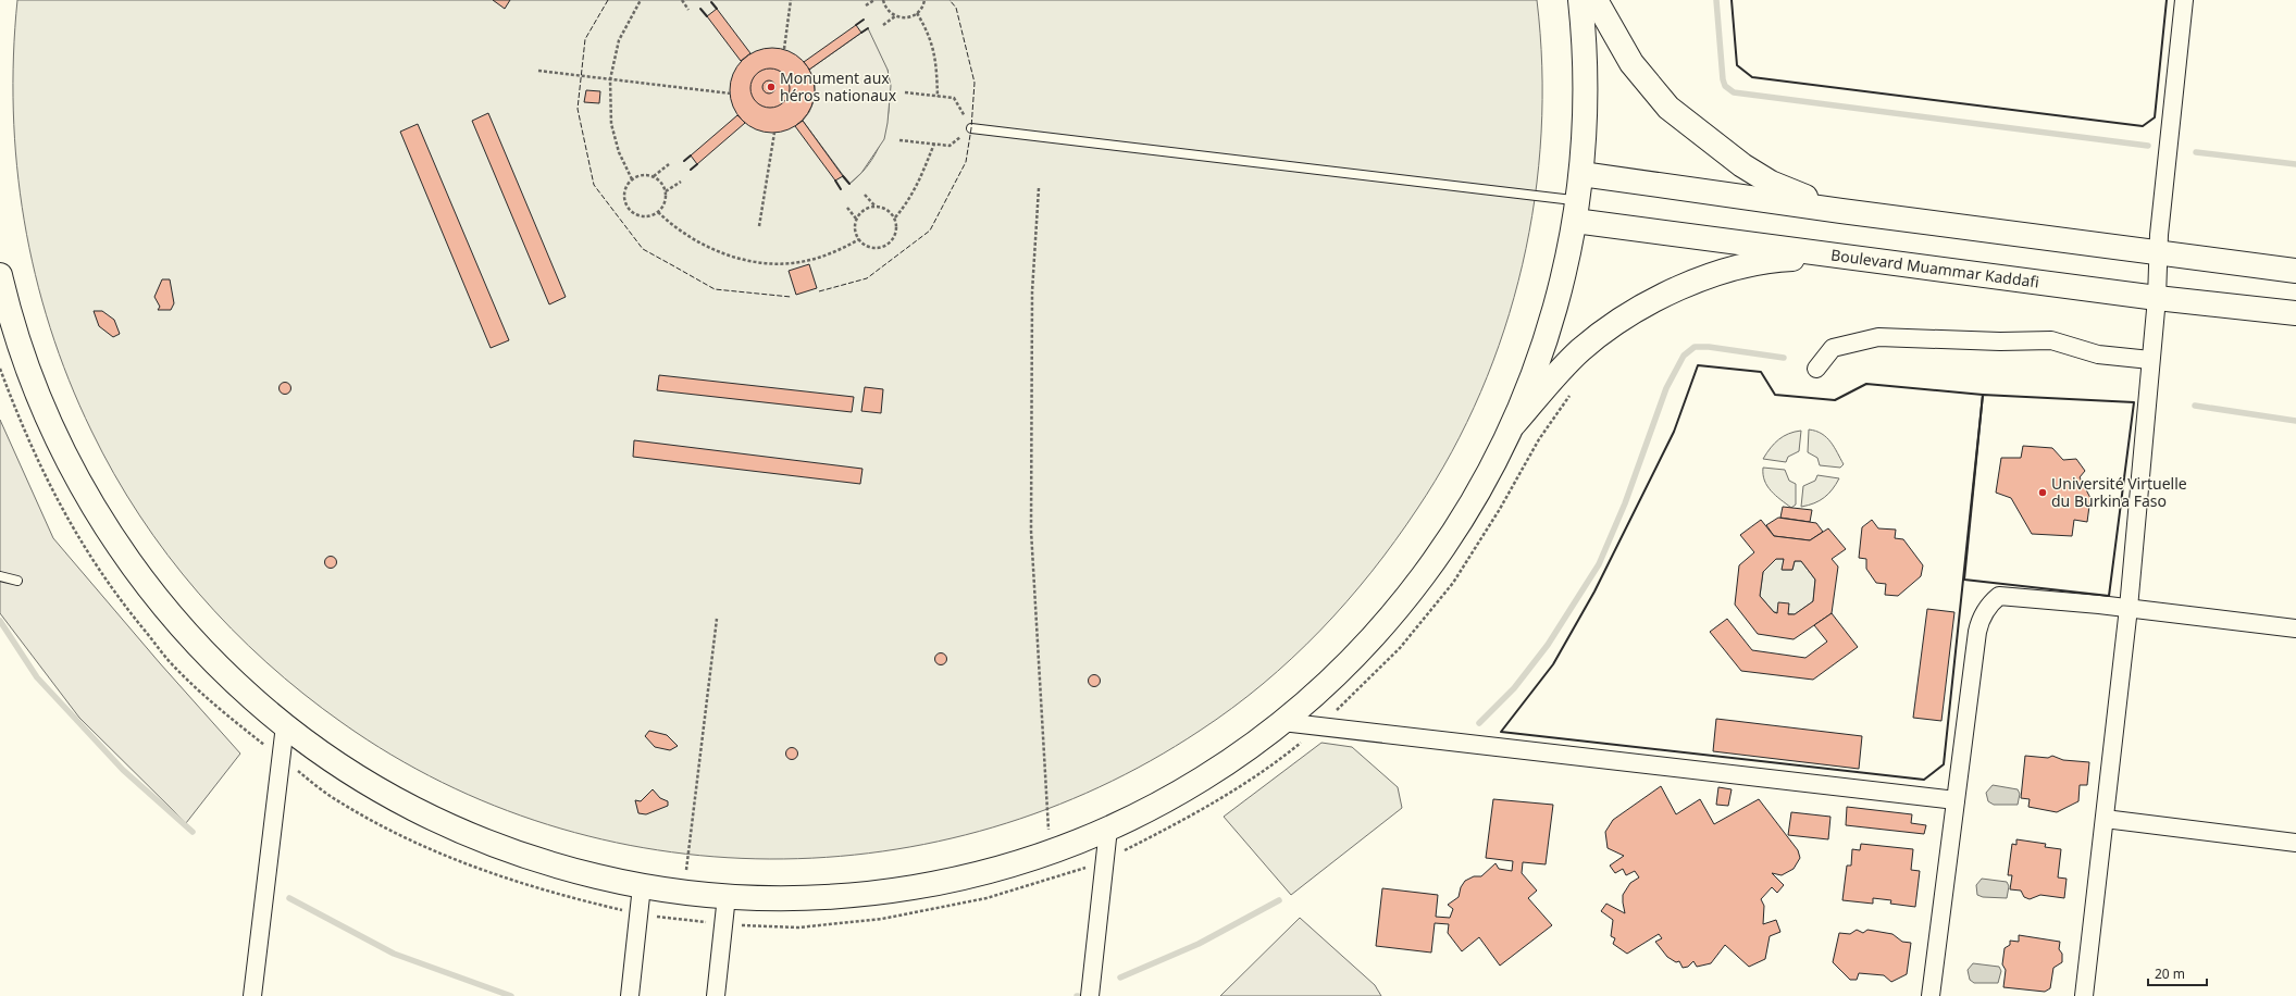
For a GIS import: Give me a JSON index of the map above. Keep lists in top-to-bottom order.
{
  "streets": {
    "main road": ["Boulevard Muammar Kaddafi"]
  },
  "places": ["Monument aux héros nationaux", "Université Virtuelle du Burkina Faso"],
  "scale_bar": "20 m"
}
